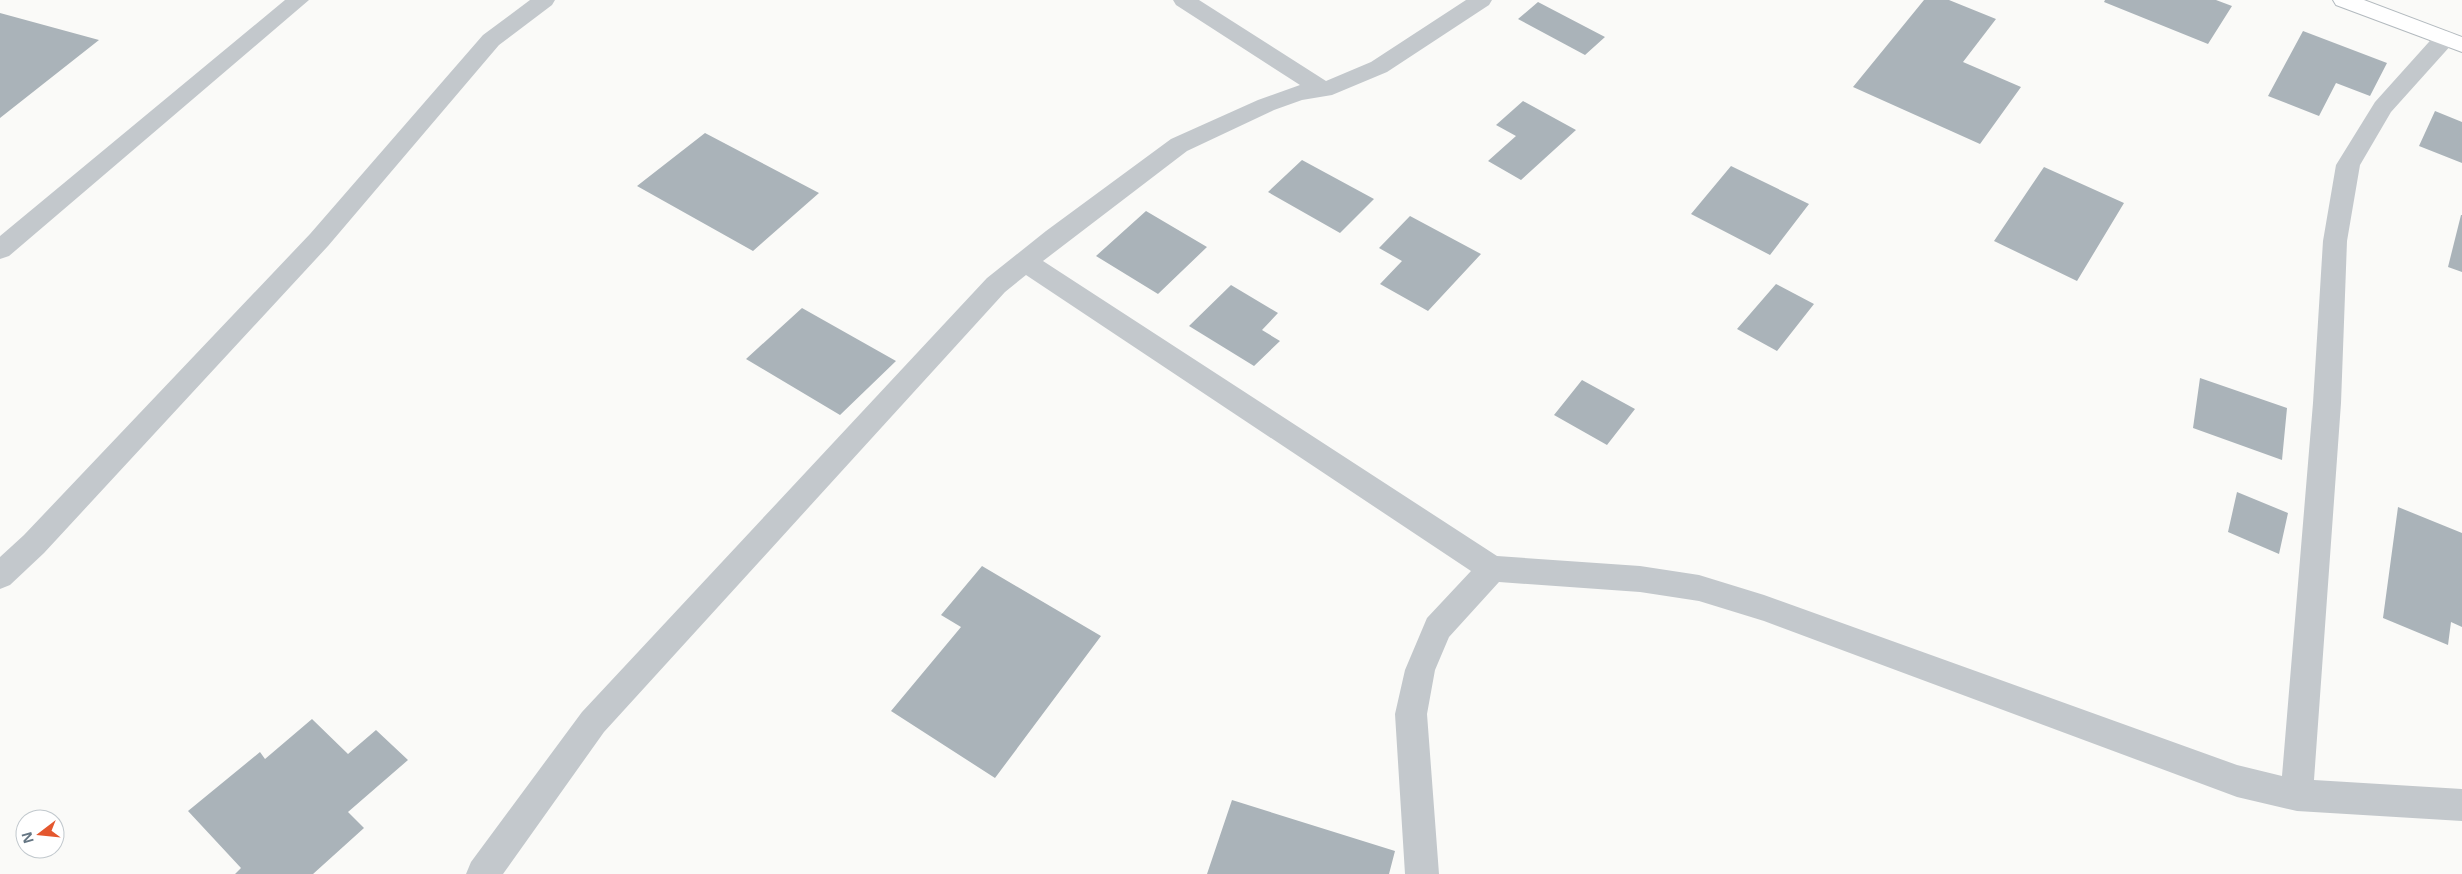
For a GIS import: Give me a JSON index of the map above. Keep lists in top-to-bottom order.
{
  "north": "left"
}
